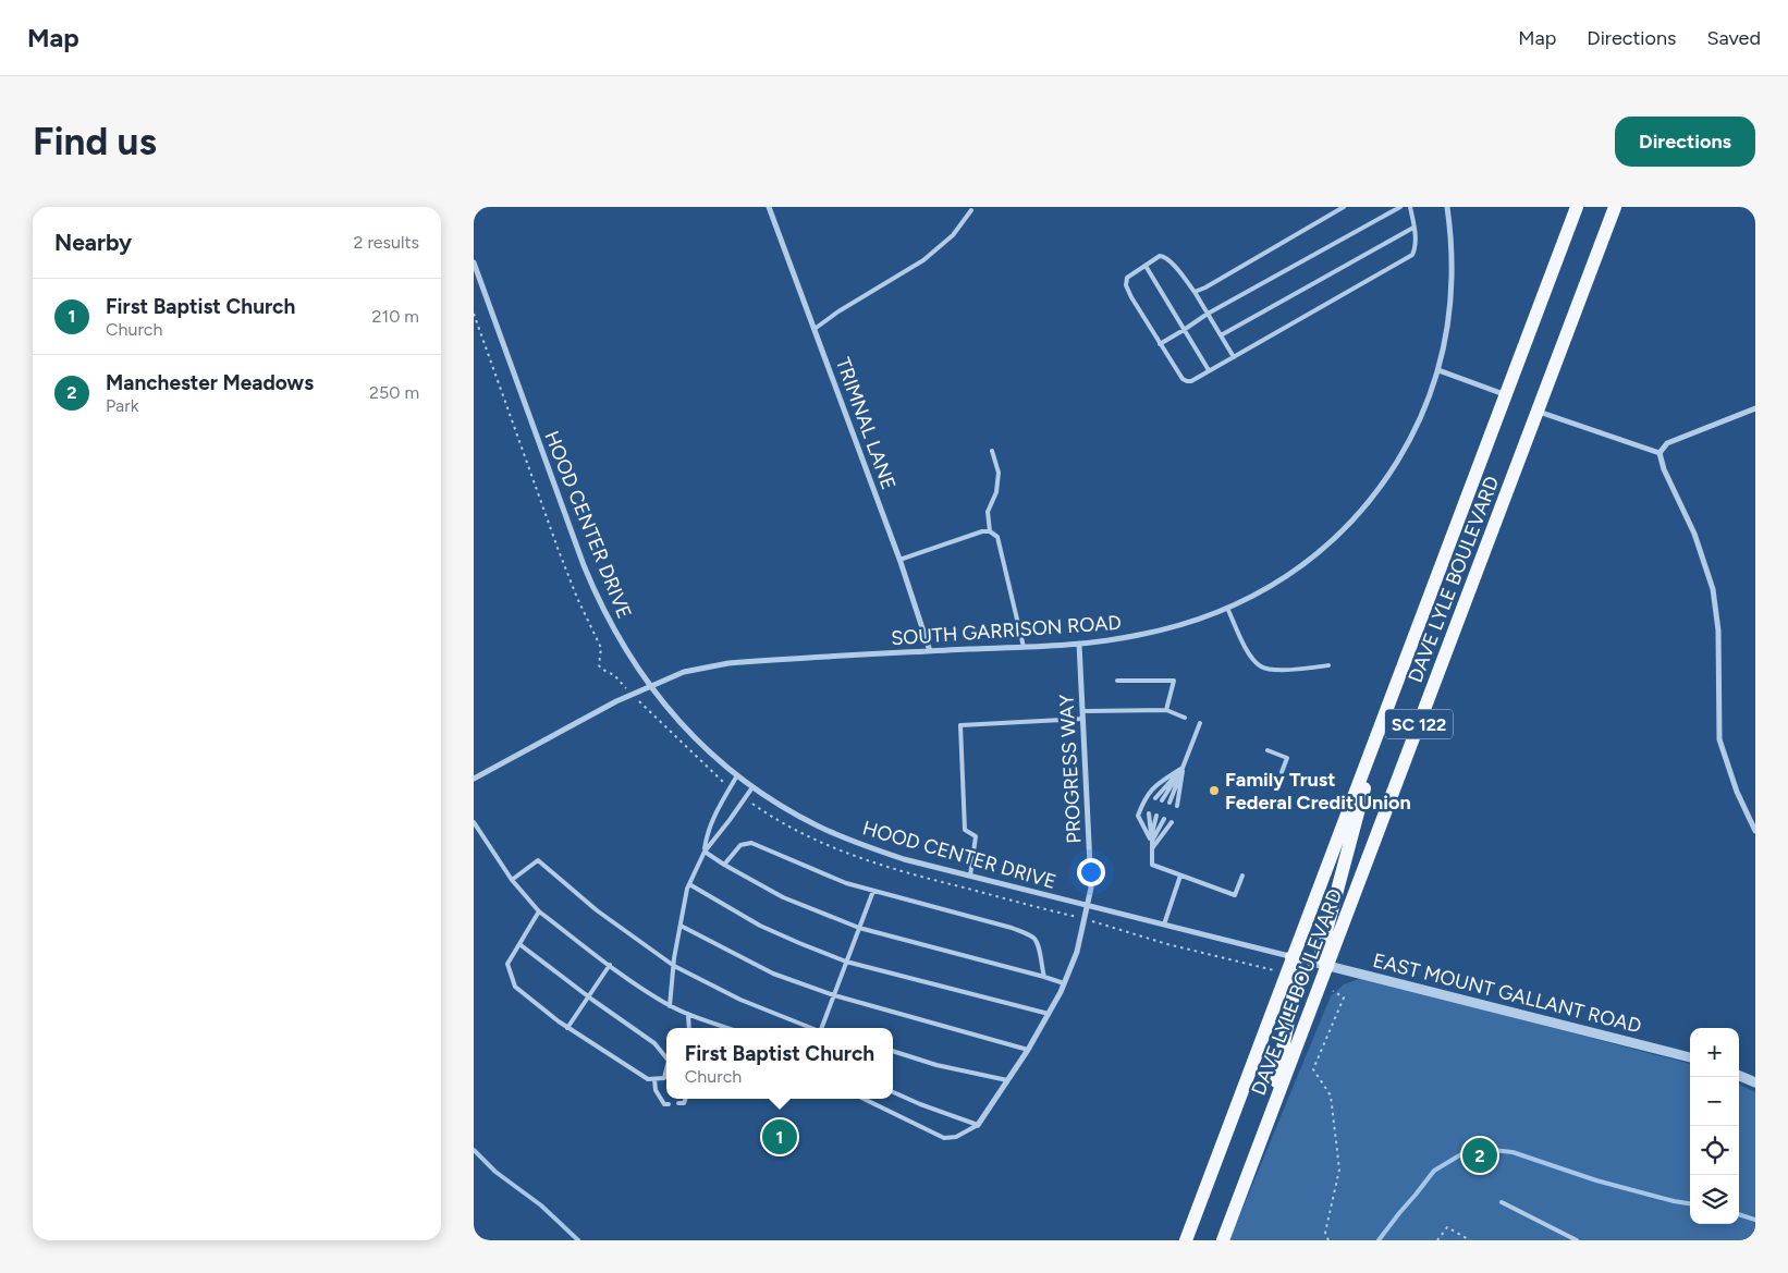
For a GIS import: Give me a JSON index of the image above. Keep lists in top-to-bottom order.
{
  "streets": {
    "main road": ["DAVE LYLE BOULEVARD", "SC 122"],
    "street": [
      "TRIMNAL LANE",
      "HOOD CENTER DRIVE",
      "SOUTH GARRISON ROAD",
      "PROGRESS WAY",
      "EAST MOUNT GALLANT ROAD"
    ]
  },
  "crossings": [
    ["TRIMNAL LANE", "SOUTH GARRISON ROAD"],
    ["HOOD CENTER DRIVE", "DAVE LYLE BOULEVARD"],
    ["HOOD CENTER DRIVE", "SOUTH GARRISON ROAD"],
    ["HOOD CENTER DRIVE", "PROGRESS WAY"],
    ["HOOD CENTER DRIVE", "EAST MOUNT GALLANT ROAD"],
    ["DAVE LYLE BOULEVARD", "EAST MOUNT GALLANT ROAD"],
    ["SOUTH GARRISON ROAD", "PROGRESS WAY"]
  ],
  "places": ["Family Trust Federal Credit Union"],
  "page": {
    "header": "Map",
    "nav": ["Map", "Directions", "Saved"],
    "buttons": "Directions",
    "title": "Find us",
    "heading": ["Nearby", "2 results"],
    "list": [
      {
        "mark": "1",
        "name": "First Baptist Church",
        "note": "Church",
        "value": "210 m"
      },
      {
        "mark": "2",
        "name": "Manchester Meadows",
        "note": "Park",
        "value": "250 m"
      }
    ],
    "map_buttons": ["+", "−"],
    "popup": ["First Baptist Church", "Church"],
    "pins": ["1", "2"]
  }
}
